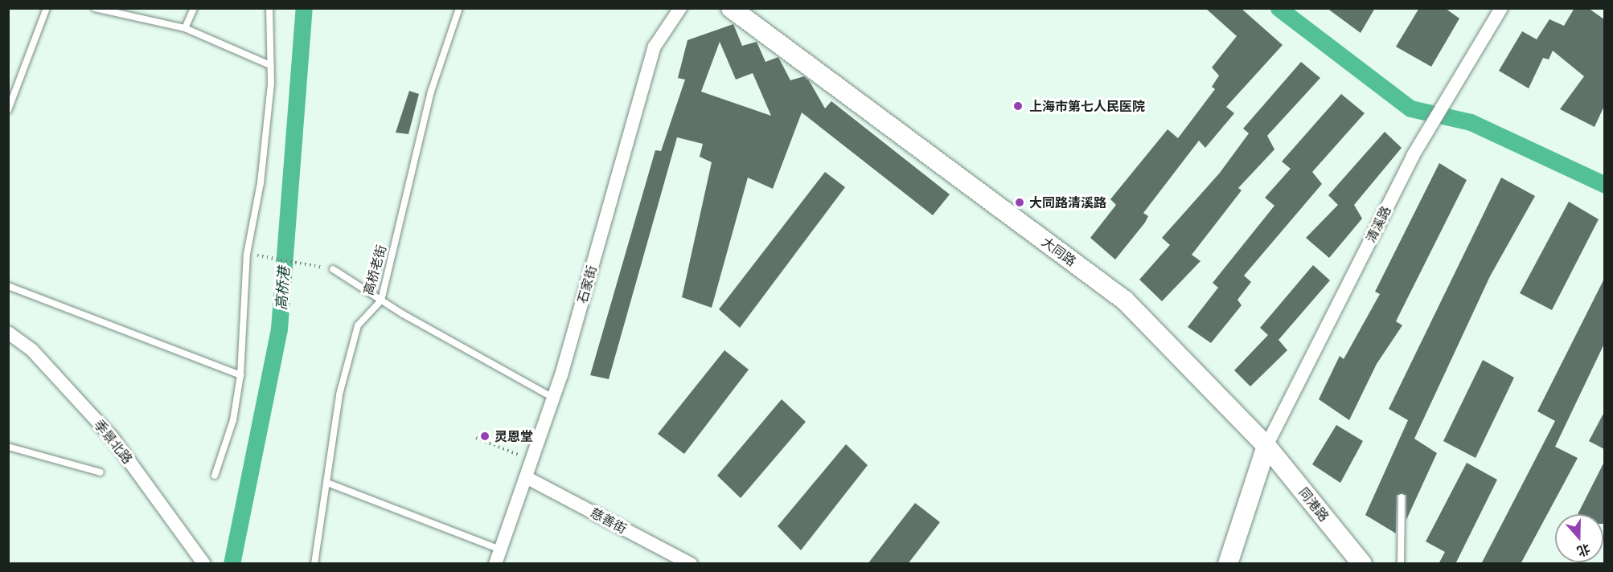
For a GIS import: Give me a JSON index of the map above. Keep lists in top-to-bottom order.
{
  "streets": {
    "street": [
      "清溪路",
      "大同路",
      "石家街",
      "季景北路",
      "同港路",
      "慈善街"
    ],
    "lane": ["高桥老街"]
  },
  "crossings": [
    ["清溪路", "大同路"],
    ["清溪路", "同港路"],
    ["大同路", "同港路"],
    ["石家街", "慈善街"]
  ],
  "water": ["高桥港"],
  "places": ["上海市第七人民医院", "大同路清溪路", "灵恩堂"],
  "north": "bottom"
}
